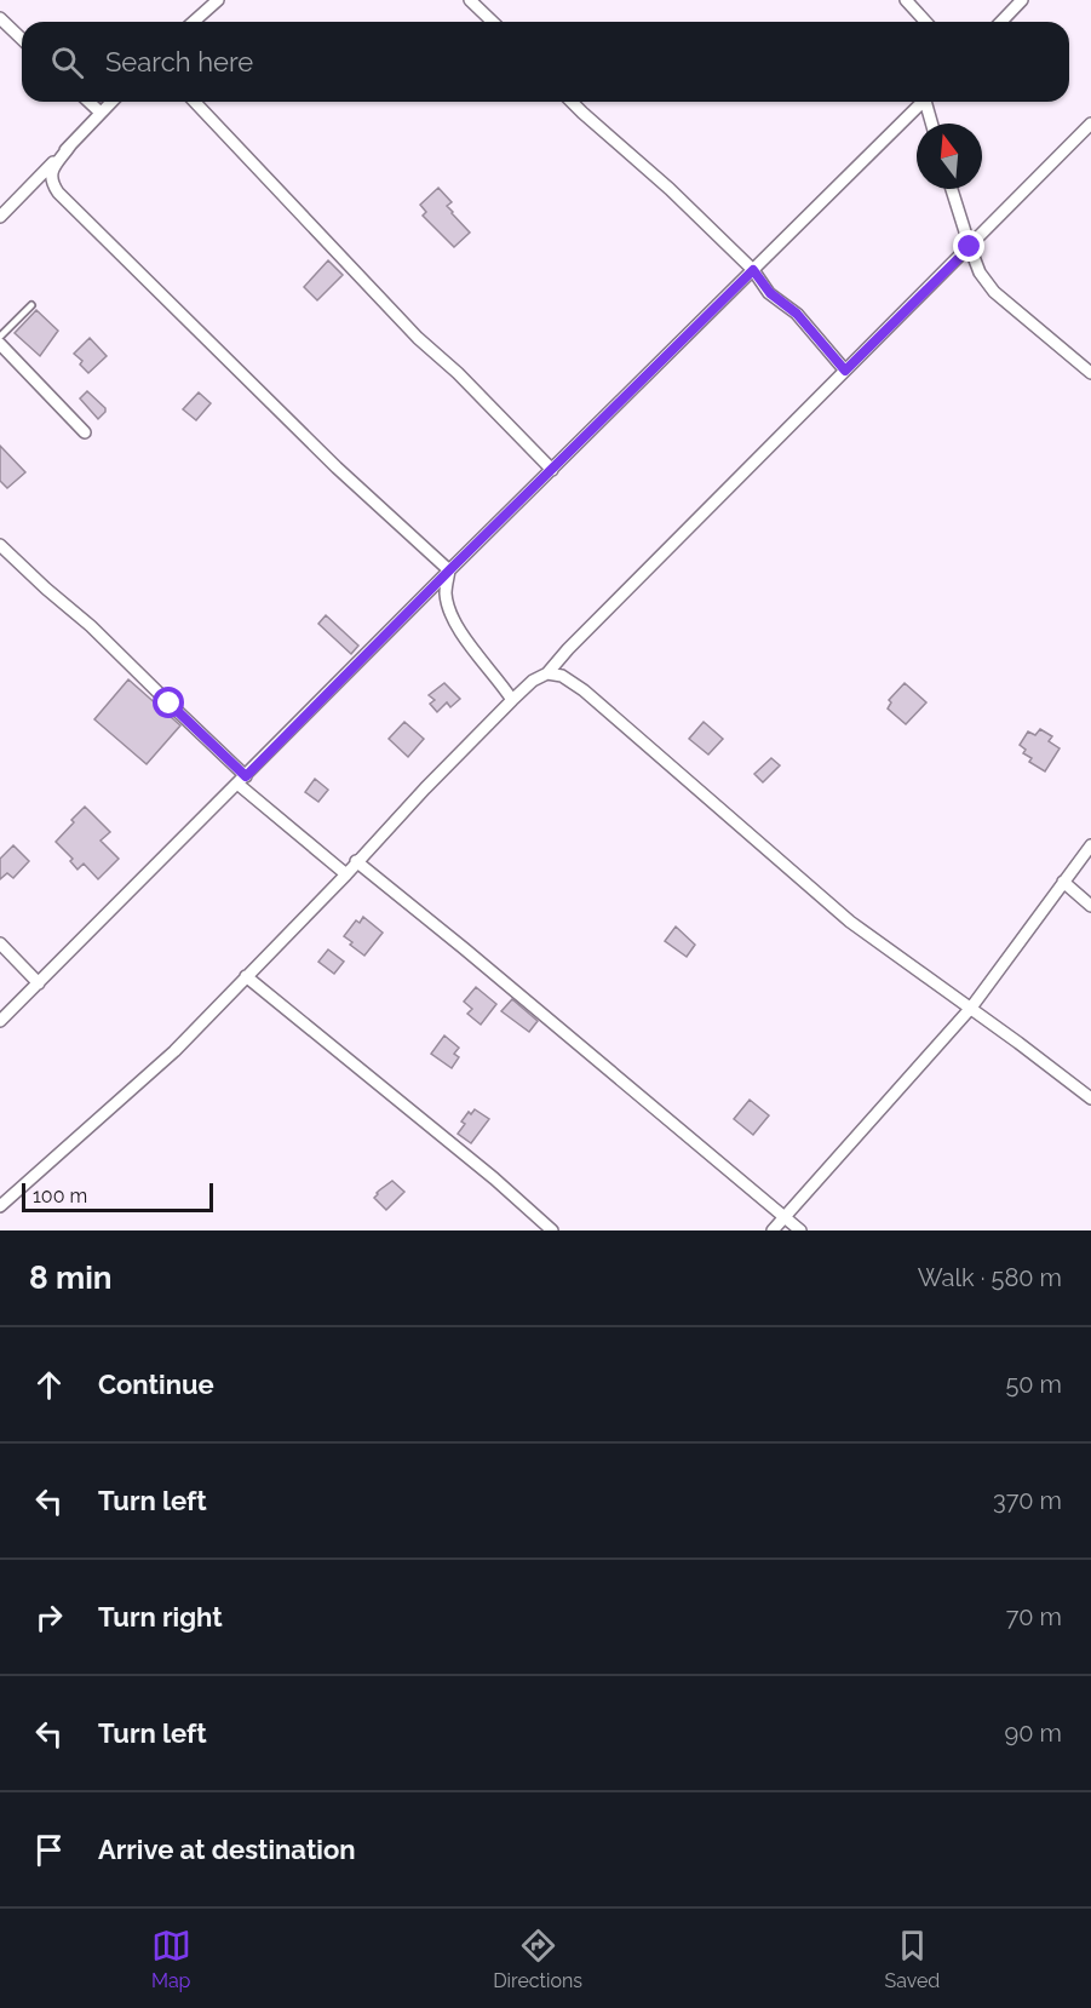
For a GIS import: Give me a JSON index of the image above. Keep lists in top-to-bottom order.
{
  "scale_bar": "100 m",
  "north": "top",
  "page": {
    "search": "Search here",
    "scale": "100 m",
    "heading": ["8 min", "Walk · 580 m"],
    "list": [
      ["Continue", "50 m"],
      ["Turn left", "370 m"],
      ["Turn right", "70 m"],
      ["Turn left", "90 m"],
      "Arrive at destination"
    ],
    "nav": ["Map", "Directions", "Saved"]
  }
}
